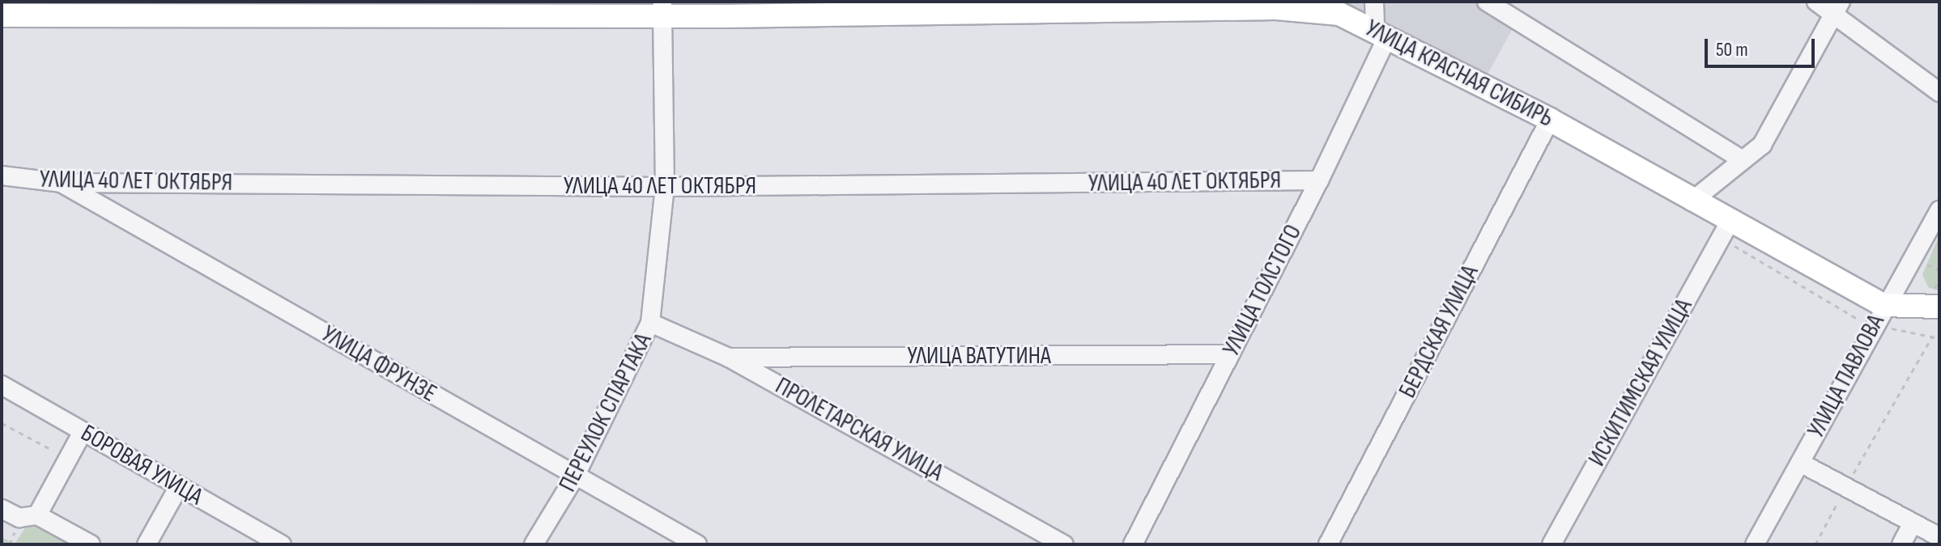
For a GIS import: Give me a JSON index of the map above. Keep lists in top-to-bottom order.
{
  "streets": {
    "main road": ["УЛИЦА КРАСНАЯ СИБИРЬ"],
    "street": [
      "УЛИЦА 40 ЛЕТ ОКТЯБРЯ",
      "УЛИЦА ТОЛСТОГО",
      "БЕРДСКАЯ УЛИЦА",
      "УЛИЦА ВАТУТИНА",
      "УЛИЦА ФРУНЗЕ",
      "УЛИЦА ПАВЛОВА",
      "ИСКИТИМСКАЯ УЛИЦА",
      "ПЕРЕУЛОК СПАРТАКА",
      "ПРОЛЕТАРСКАЯ УЛИЦА",
      "БОРОВАЯ УЛИЦА"
    ]
  },
  "crossings": [
    ["УЛИЦА КРАСНАЯ СИБИРЬ", "УЛИЦА ТОЛСТОГО"],
    ["УЛИЦА КРАСНАЯ СИБИРЬ", "БЕРДСКАЯ УЛИЦА"],
    ["УЛИЦА КРАСНАЯ СИБИРЬ", "УЛИЦА ПАВЛОВА"],
    ["УЛИЦА КРАСНАЯ СИБИРЬ", "ИСКИТИМСКАЯ УЛИЦА"],
    ["УЛИЦА КРАСНАЯ СИБИРЬ", "ПЕРЕУЛОК СПАРТАКА"],
    ["УЛИЦА 40 ЛЕТ ОКТЯБРЯ", "УЛИЦА ТОЛСТОГО"],
    ["УЛИЦА 40 ЛЕТ ОКТЯБРЯ", "УЛИЦА ФРУНЗЕ"],
    ["УЛИЦА 40 ЛЕТ ОКТЯБРЯ", "ПЕРЕУЛОК СПАРТАКА"],
    ["УЛИЦА ТОЛСТОГО", "УЛИЦА ВАТУТИНА"],
    ["УЛИЦА ВАТУТИНА", "ПРОЛЕТАРСКАЯ УЛИЦА"],
    ["УЛИЦА ФРУНЗЕ", "ПЕРЕУЛОК СПАРТАКА"],
    ["ПЕРЕУЛОК СПАРТАКА", "ПРОЛЕТАРСКАЯ УЛИЦА"]
  ],
  "scale_bar": "50 m"
}
